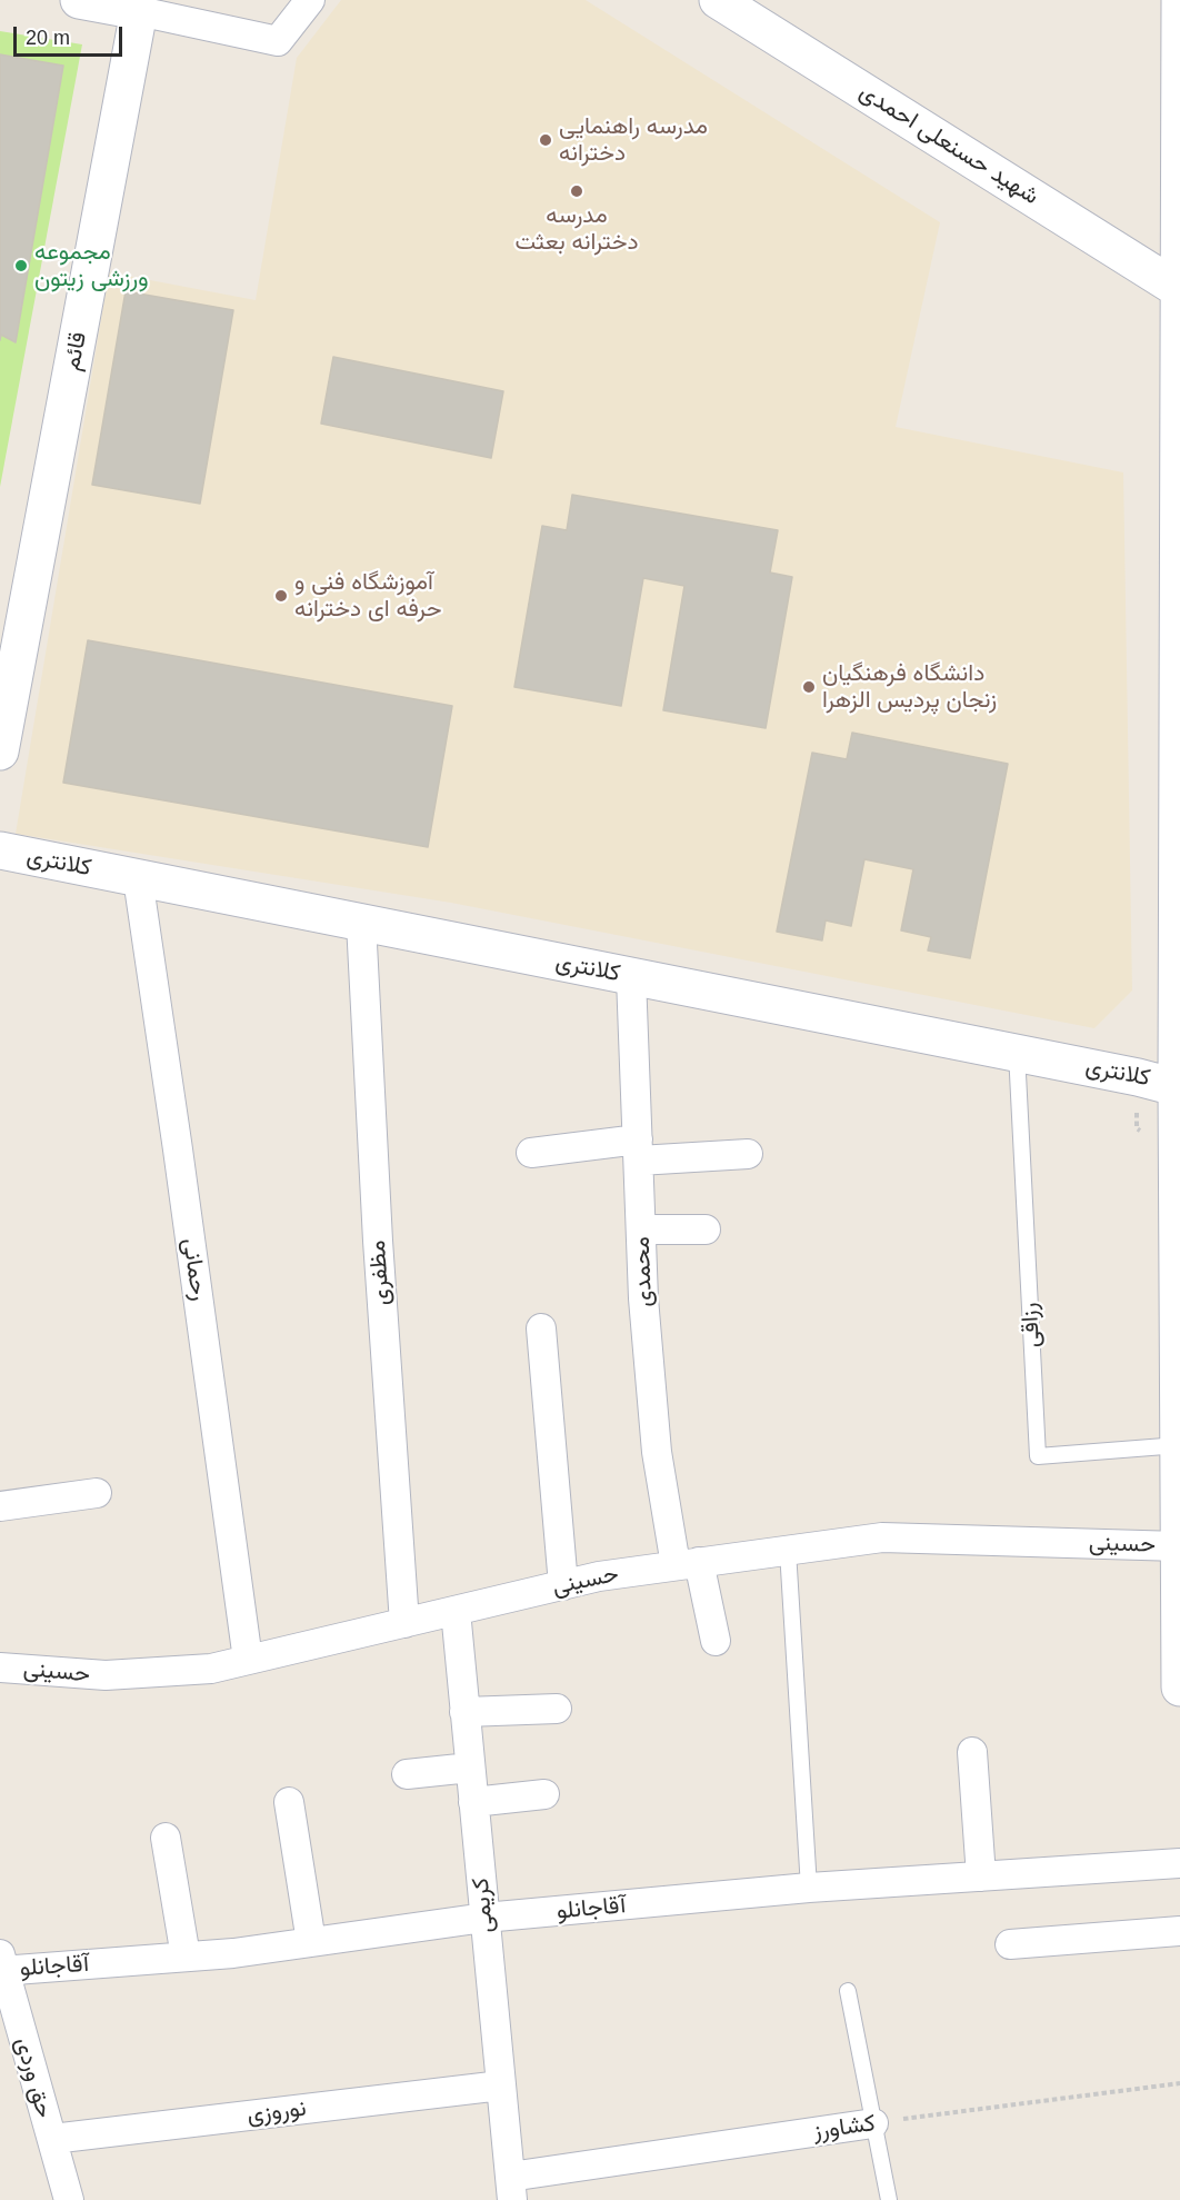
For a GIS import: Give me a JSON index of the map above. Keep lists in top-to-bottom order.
{
  "streets": {
    "main road": ["شهید حسنعلی احمدی", "قائم", "کلانتری"],
    "street": [
      "رحمانی",
      "محمدی",
      "مظفری",
      "حسینی",
      "کریمی",
      "آقاجانلو",
      "حق وردی",
      "نوروزی",
      "کشاورز"
    ],
    "lane": ["رزاقی"]
  },
  "crossings": [
    ["کلانتری", "رحمانی"],
    ["کلانتری", "محمدی"],
    ["کلانتری", "مظفری"],
    ["کلانتری", "رزاقی"],
    ["رحمانی", "حسینی"],
    ["محمدی", "حسینی"],
    ["مظفری", "حسینی"],
    ["حسینی", "کریمی"],
    ["کریمی", "آقاجانلو"],
    ["کریمی", "نوروزی"],
    ["کریمی", "کشاورز"],
    ["آقاجانلو", "حق وردی"],
    ["حق وردی", "نوروزی"]
  ],
  "places": [
    "مدرسه راهنمایی دخترانه",
    "مدرسه دخترانه بعثت",
    "مجموعه ورزشی زیتون",
    "آموزشگاه فنی و حرفه ای دخترانه",
    "دانشگاه فرهنگیان زنجان پردیس الزهرا"
  ],
  "scale_bar": "20 m"
}
